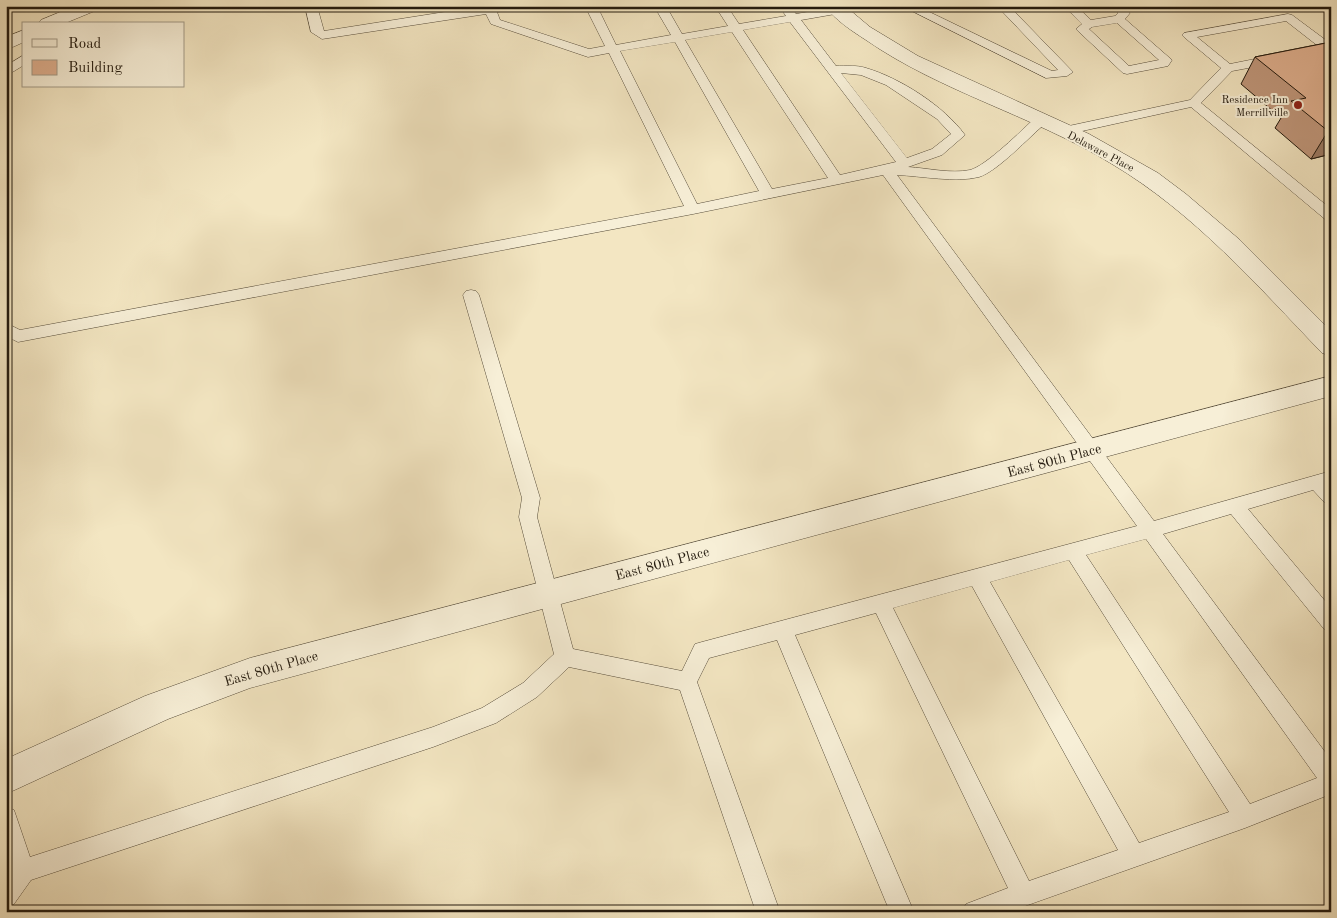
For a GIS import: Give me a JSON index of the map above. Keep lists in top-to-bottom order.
{
  "streets": {
    "street": ["Delaware Place", "East 80th Place"]
  },
  "places": ["Residence Inn Merrillville"],
  "legend": ["Road", "Building"]
}
